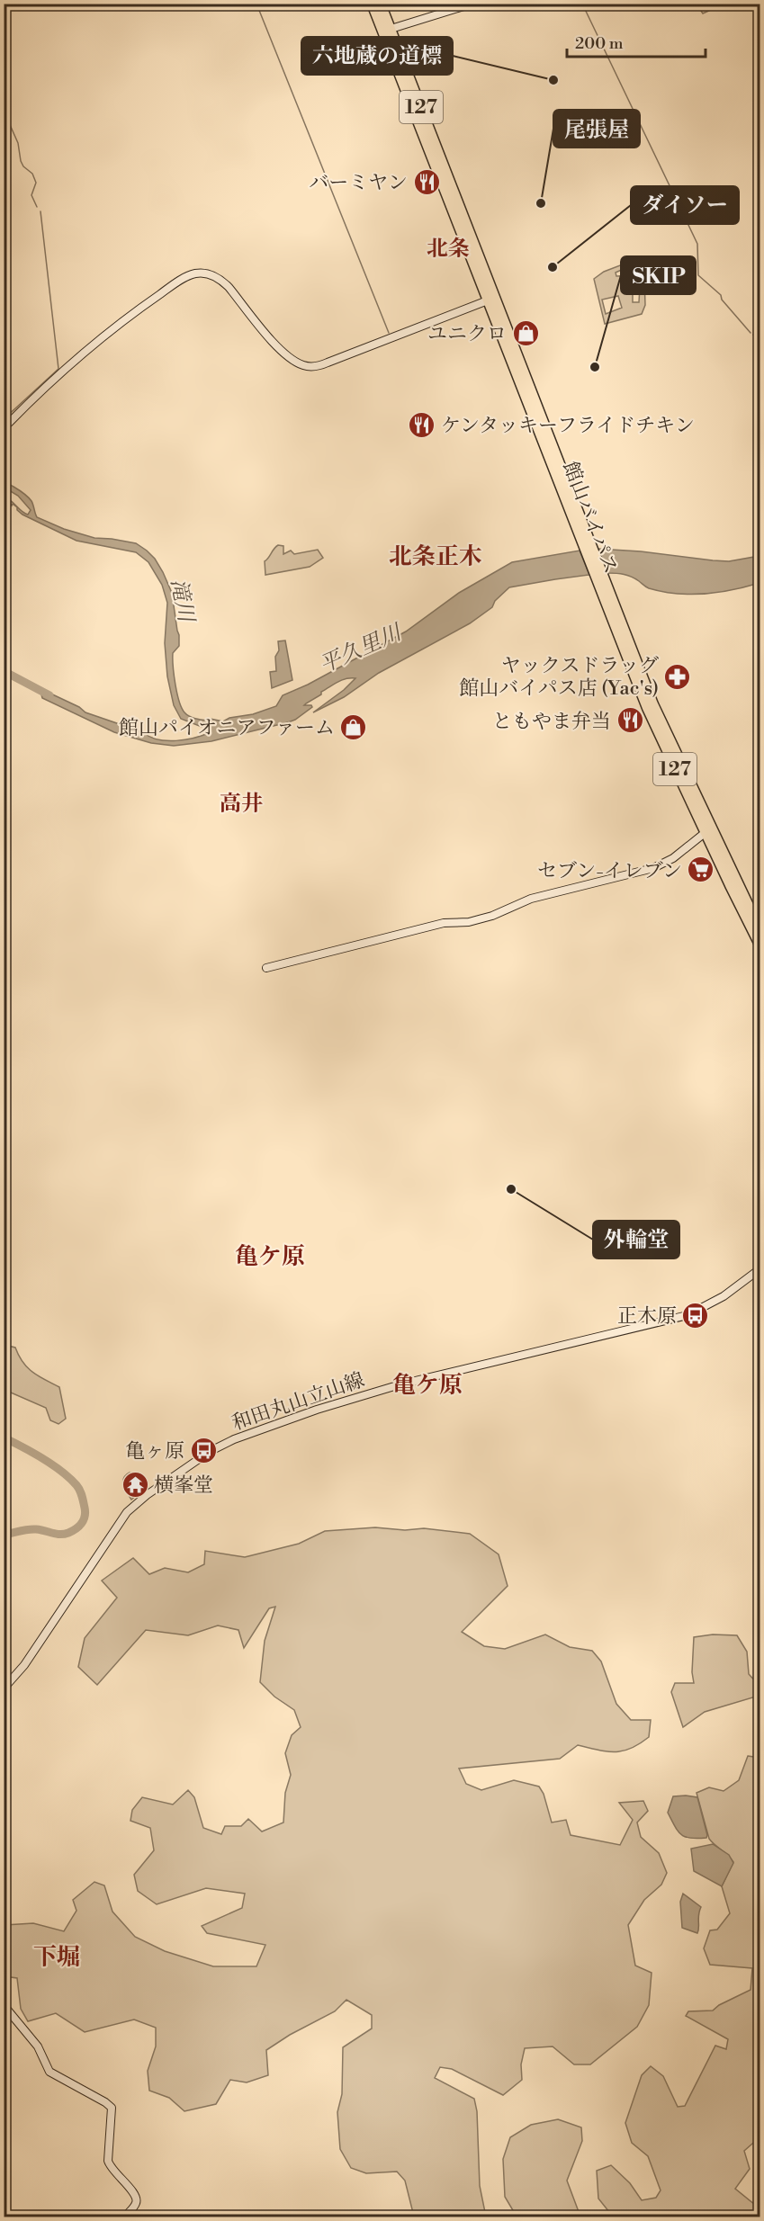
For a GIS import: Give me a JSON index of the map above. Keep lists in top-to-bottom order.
{
  "streets": {
    "highway": ["127", "館山バイパス"],
    "street": ["和田丸山立山線"]
  },
  "districts": [
    "北条",
    "北条正木",
    "高井",
    "亀ケ原",
    "亀ケ原",
    "下堀"
  ],
  "water": ["滝川", "平久里川"],
  "places": {
    "other": [
      "六地蔵の道標",
      "尾張屋",
      "ダイソー",
      "SKIP",
      "外輪堂"
    ],
    "restaurant": ["バーミヤン", "ケンタッキーフライドチキン", "ともやま弁当"],
    "shop": ["ユニクロ", "館山パイオニアファーム"],
    "pharmacy": ["ヤックスドラッグ 館山バイパス店 (Yac's)"],
    "supermarket": ["セブン-イレブン"],
    "bus stop": ["正木原", "亀ヶ原"],
    "temple": ["横峯堂"]
  },
  "scale_bar": "200 m"
}
